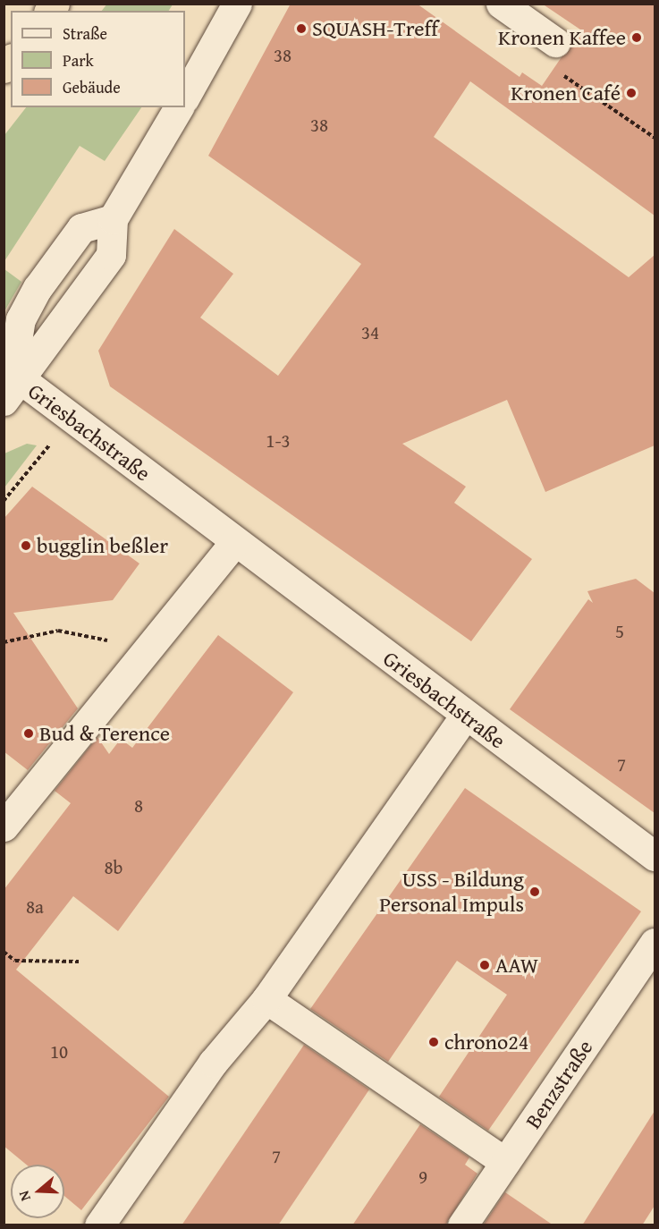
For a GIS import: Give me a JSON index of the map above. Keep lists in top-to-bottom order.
{
  "streets": {
    "street": ["Griesbachstraße", "Benzstraße"]
  },
  "places": [
    "SQUASH-Treff",
    "Kronen Kaffee",
    "Kronen Café",
    "bugglin beßler",
    "Bud & Terence",
    "USS - Bildung Personal Impuls",
    "AAW",
    "chrono24"
  ],
  "house_numbers": [
    "38",
    "38",
    "34",
    "1-3",
    "5",
    "7",
    "8",
    "8b",
    "8a",
    "10",
    "7",
    "9"
  ],
  "legend": ["Straße", "Park", "Gebäude"],
  "north": "left"
}
